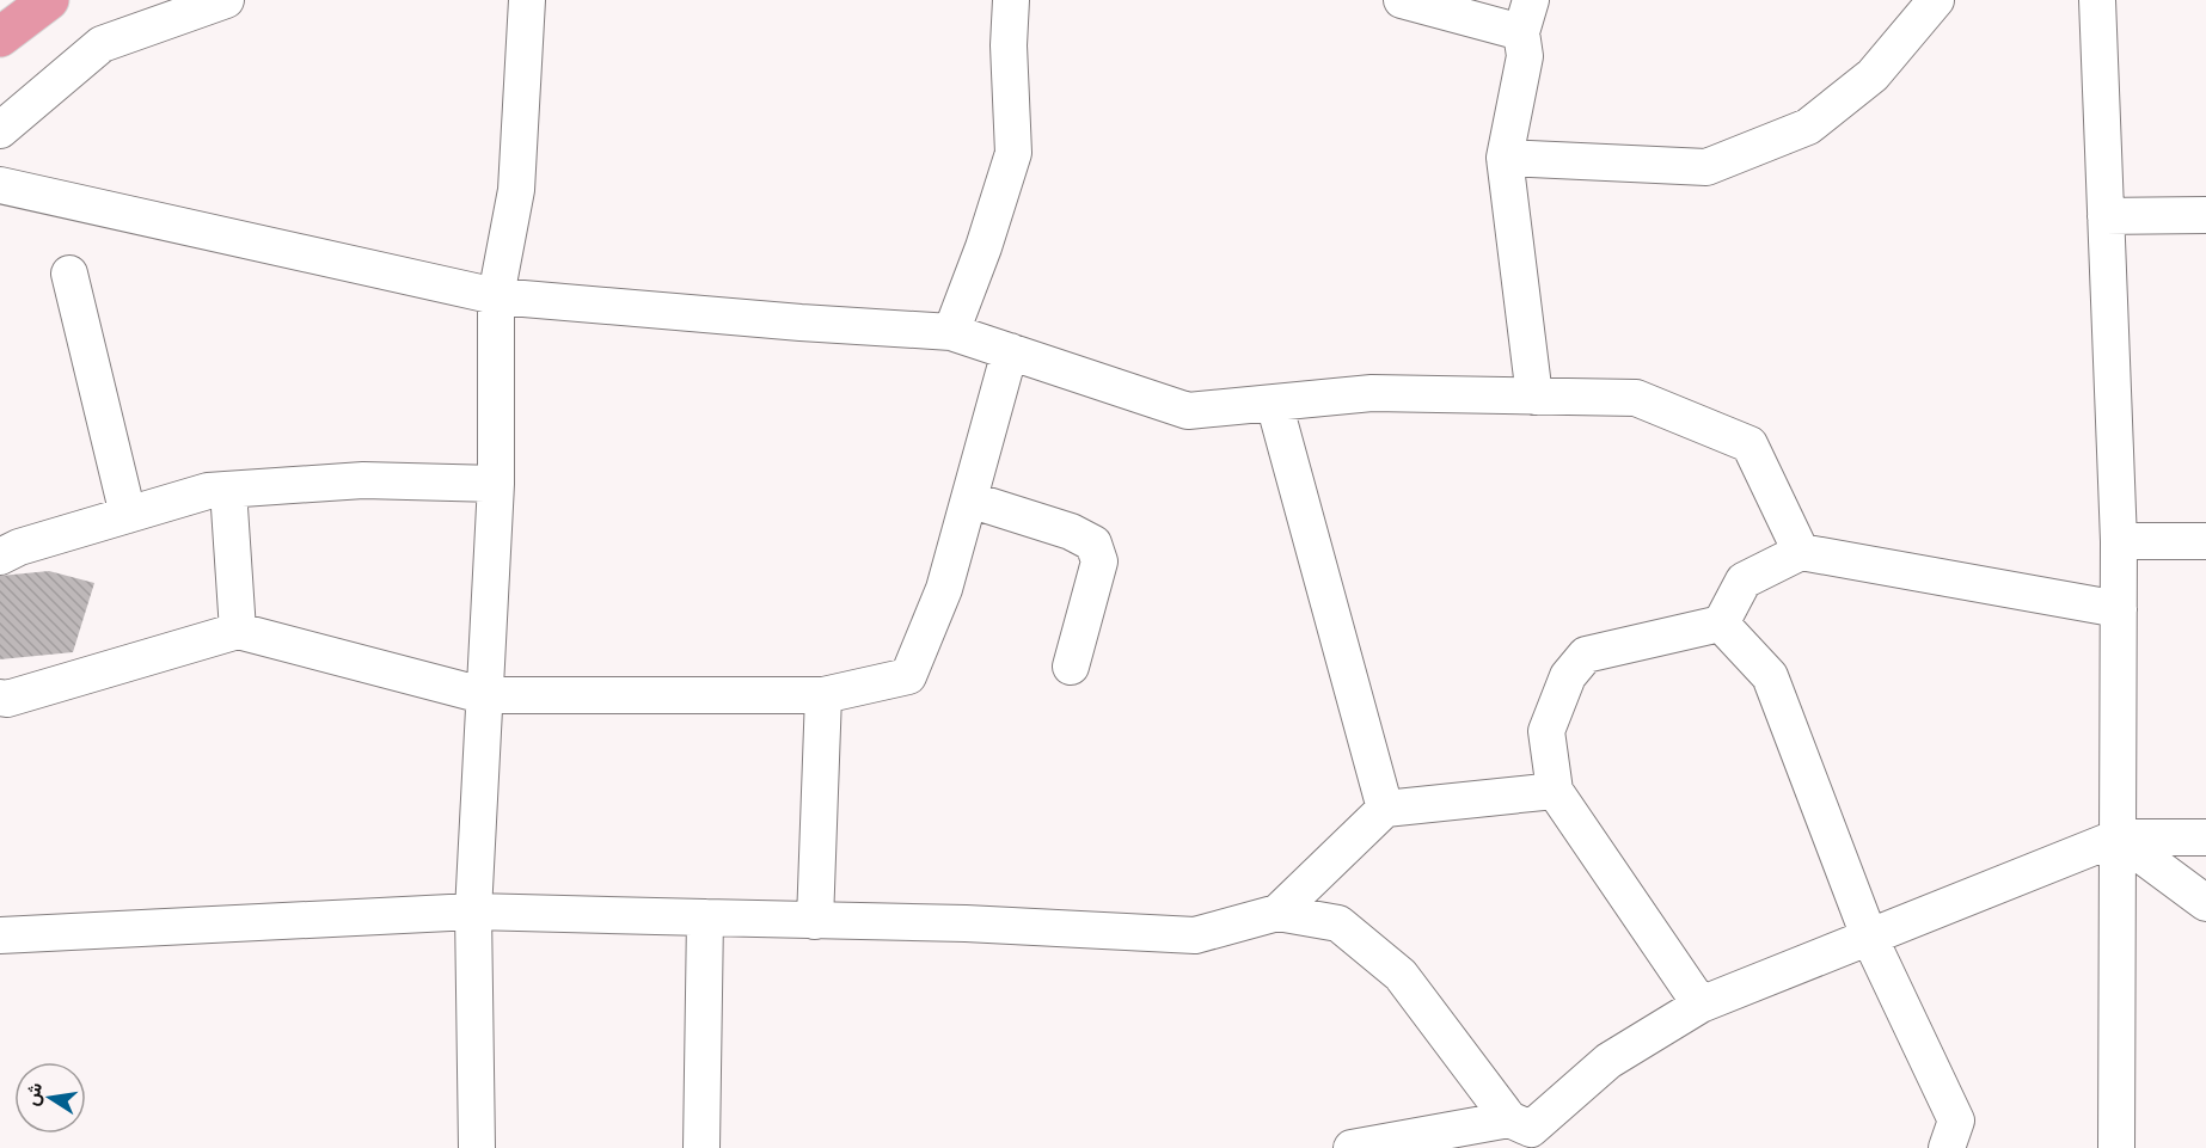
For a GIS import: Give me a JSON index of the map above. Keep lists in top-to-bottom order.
{
  "north": "left"
}
